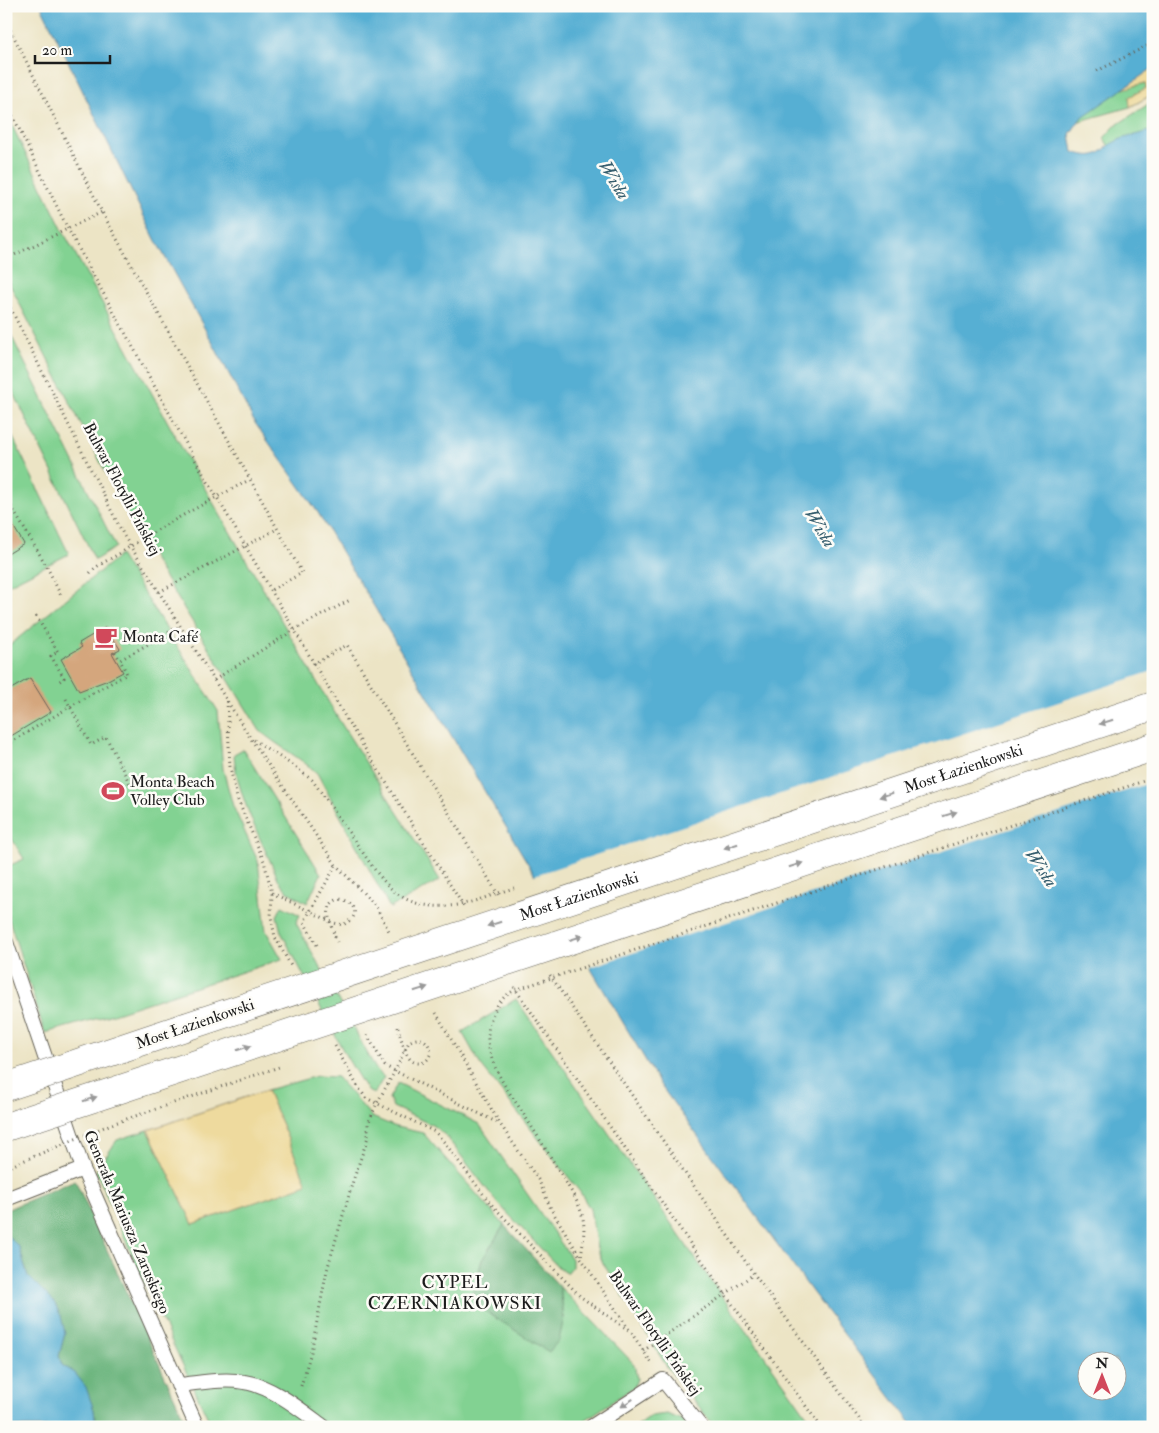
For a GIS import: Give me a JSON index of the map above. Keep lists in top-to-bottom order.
{
  "streets": {
    "main road": ["Most Łazienkowski"],
    "lane": ["Bulwar Flotylli Pińskiej", "Generała Mariusza Zaruskiego"]
  },
  "districts": ["CYPEL CZERNIAKOWSKI"],
  "water": ["Wisła"],
  "places": {
    "cafe": ["Monta Café"],
    "sports": ["Monta Beach Volley Club"]
  },
  "scale_bar": "20 m",
  "north": "top"
}
